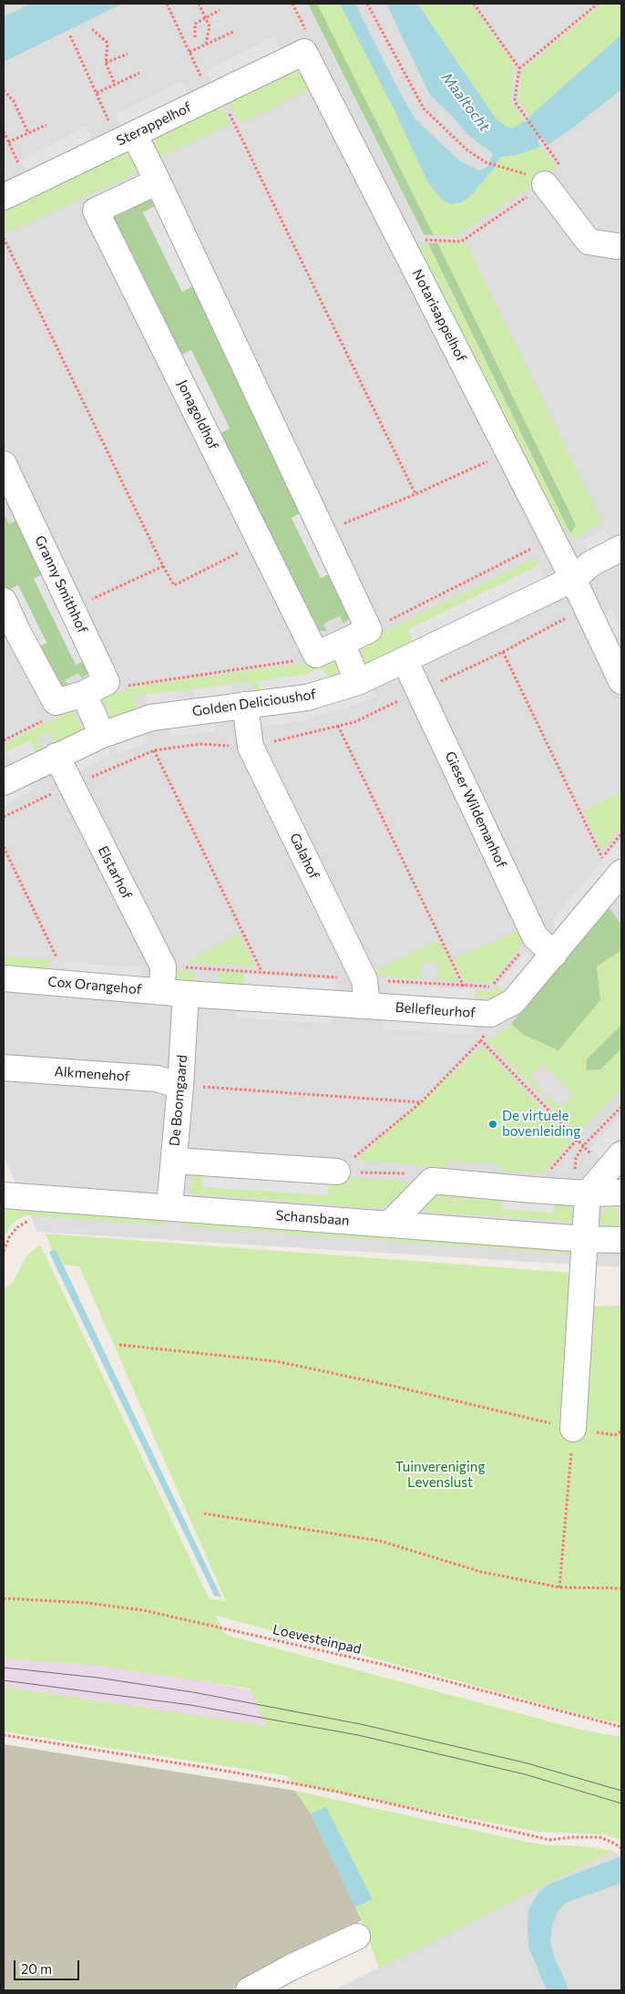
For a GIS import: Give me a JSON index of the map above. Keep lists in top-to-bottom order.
{
  "streets": {
    "street": [
      "Sterappelhof",
      "Notarisappelhof",
      "Jonagoldhof",
      "Granny Smithhof",
      "Golden Delicioushof",
      "Gieser Wildemanhof",
      "Galahof",
      "Elstarhof",
      "Cox Orangehof",
      "Bellefleurhof",
      "Alkmenehof",
      "De Boomgaard",
      "Schansbaan"
    ],
    "path": ["Loevesteinpad"]
  },
  "crossings": [
    ["Sterappelhof", "Notarisappelhof"],
    ["Notarisappelhof", "Golden Delicioushof"],
    ["Golden Delicioushof", "Gieser Wildemanhof"],
    ["Golden Delicioushof", "Galahof"],
    ["Golden Delicioushof", "Elstarhof"],
    ["Gieser Wildemanhof", "Bellefleurhof"],
    ["Galahof", "Bellefleurhof"],
    ["Elstarhof", "Cox Orangehof"],
    ["Elstarhof", "Bellefleurhof"],
    ["Elstarhof", "De Boomgaard"],
    ["Cox Orangehof", "Bellefleurhof"],
    ["Cox Orangehof", "De Boomgaard"],
    ["Bellefleurhof", "De Boomgaard"],
    ["Alkmenehof", "De Boomgaard"],
    ["De Boomgaard", "Schansbaan"]
  ],
  "water": ["Maaltocht"],
  "parks": ["Tuinvereniging Levenslust"],
  "places": ["De virtuele bovenleiding"],
  "scale_bar": "20 m"
}
